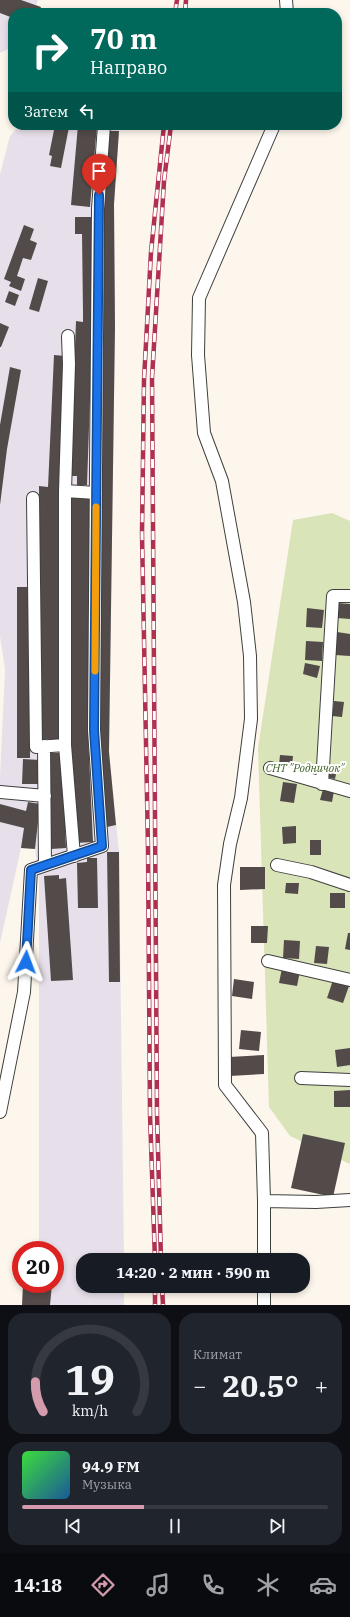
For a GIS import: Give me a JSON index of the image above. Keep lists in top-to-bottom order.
{
  "parks": ["СНТ \"Родничок\""],
  "page": {
    "turn": ["70 m", "Направо"],
    "then": "Затем",
    "limit": "20",
    "trip": "14:20 · 2 мин · 590 m",
    "tile": "Климат",
    "heat": ["−", "20.5°", "+"],
    "song": ["94.9 FM", "Музыка"],
    "tabs": "14:18",
    "gauge": ["19", "km/h"]
  }
}
